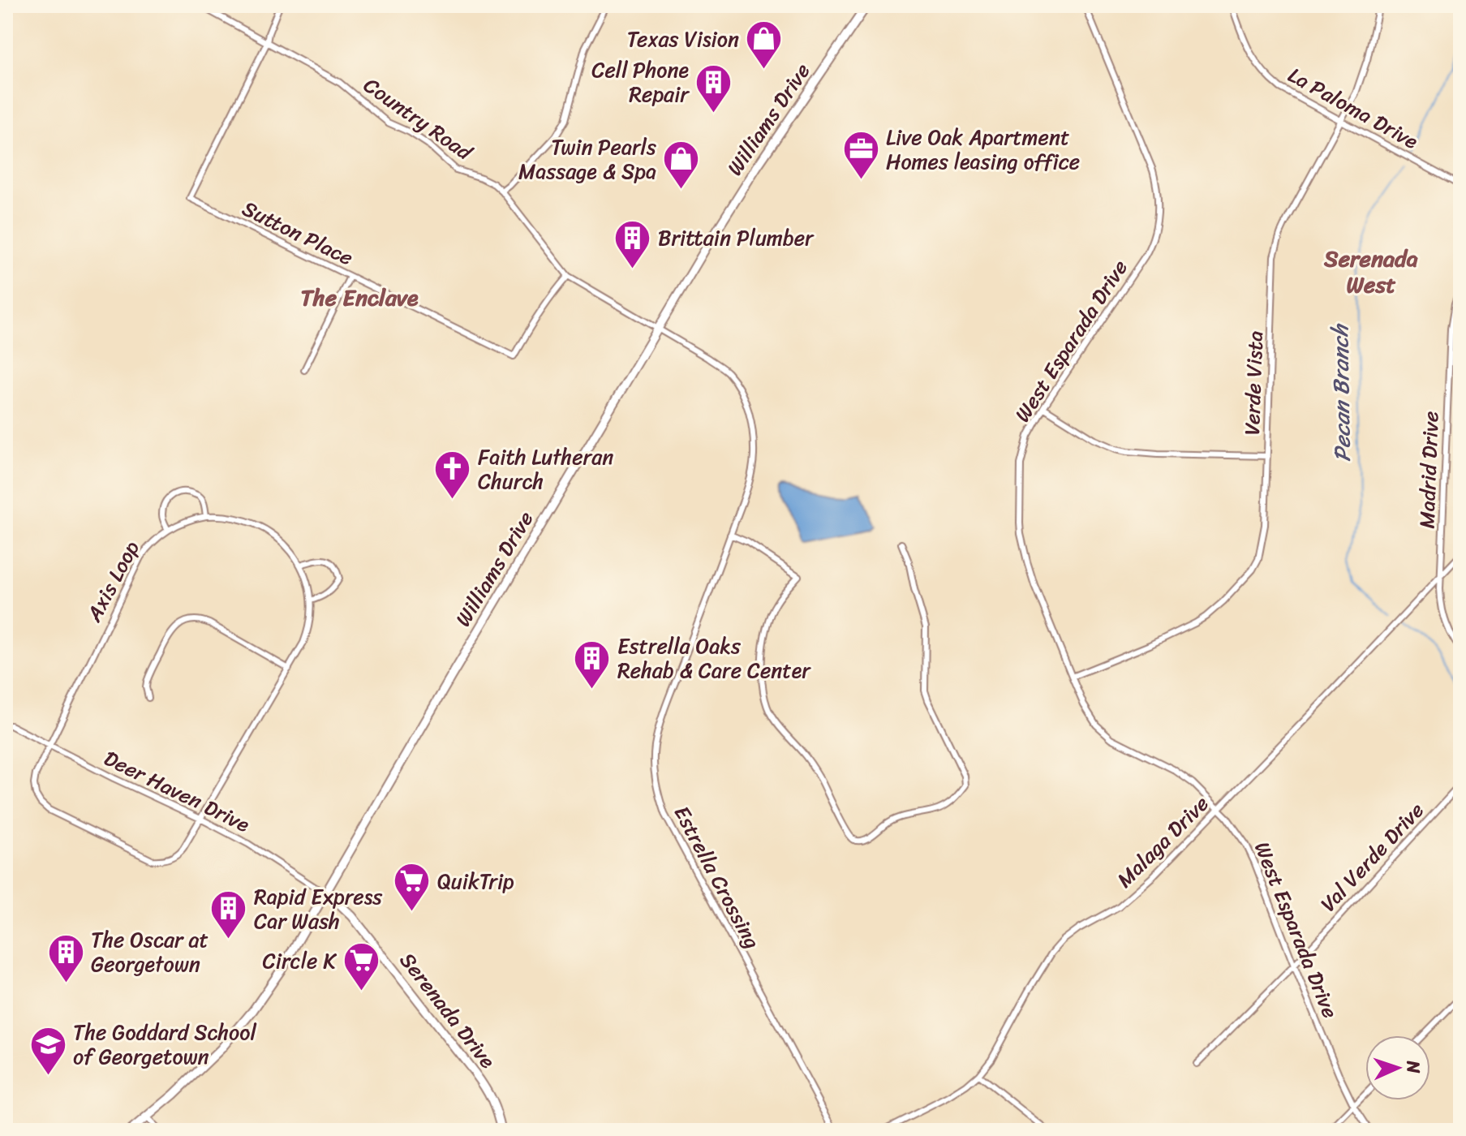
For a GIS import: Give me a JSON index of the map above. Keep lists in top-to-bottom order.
{
  "streets": {
    "main road": ["Williams Drive", "Serenada Drive"],
    "street": [
      "La Paloma Drive",
      "Country Road",
      "Sutton Place",
      "West Esparada Drive",
      "Verde Vista",
      "Madrid Drive",
      "Axis Loop",
      "Deer Haven Drive",
      "Malaga Drive",
      "Val Verde Drive",
      "Estrella Crossing"
    ]
  },
  "crossings": [
    ["La Paloma Drive", "Verde Vista"],
    ["Country Road", "Williams Drive"],
    ["Country Road", "Sutton Place"],
    ["Country Road", "Estrella Crossing"],
    ["Williams Drive", "Deer Haven Drive"],
    ["Williams Drive", "Estrella Crossing"],
    ["Williams Drive", "Serenada Drive"],
    ["West Esparada Drive", "Verde Vista"],
    ["West Esparada Drive", "Malaga Drive"],
    ["West Esparada Drive", "Val Verde Drive"],
    ["Madrid Drive", "Malaga Drive"],
    ["Axis Loop", "Deer Haven Drive"],
    ["Deer Haven Drive", "Serenada Drive"]
  ],
  "districts": ["Serenada West", "The Enclave"],
  "water": ["Pecan Branch"],
  "places": {
    "shop": ["Texas Vision", "Twin Pearls Massage & Spa"],
    "building": [
      "Cell Phone Repair",
      "Brittain Plumber",
      "Estrella Oaks Rehab & Care Center",
      "Rapid Express Car Wash",
      "The Oscar at Georgetown"
    ],
    "office": ["Live Oak Apartment Homes leasing office"],
    "church": ["Faith Lutheran Church"],
    "supermarket": ["QuikTrip", "Circle K"],
    "school or university": ["The Goddard School of Georgetown"]
  },
  "north": "right"
}
